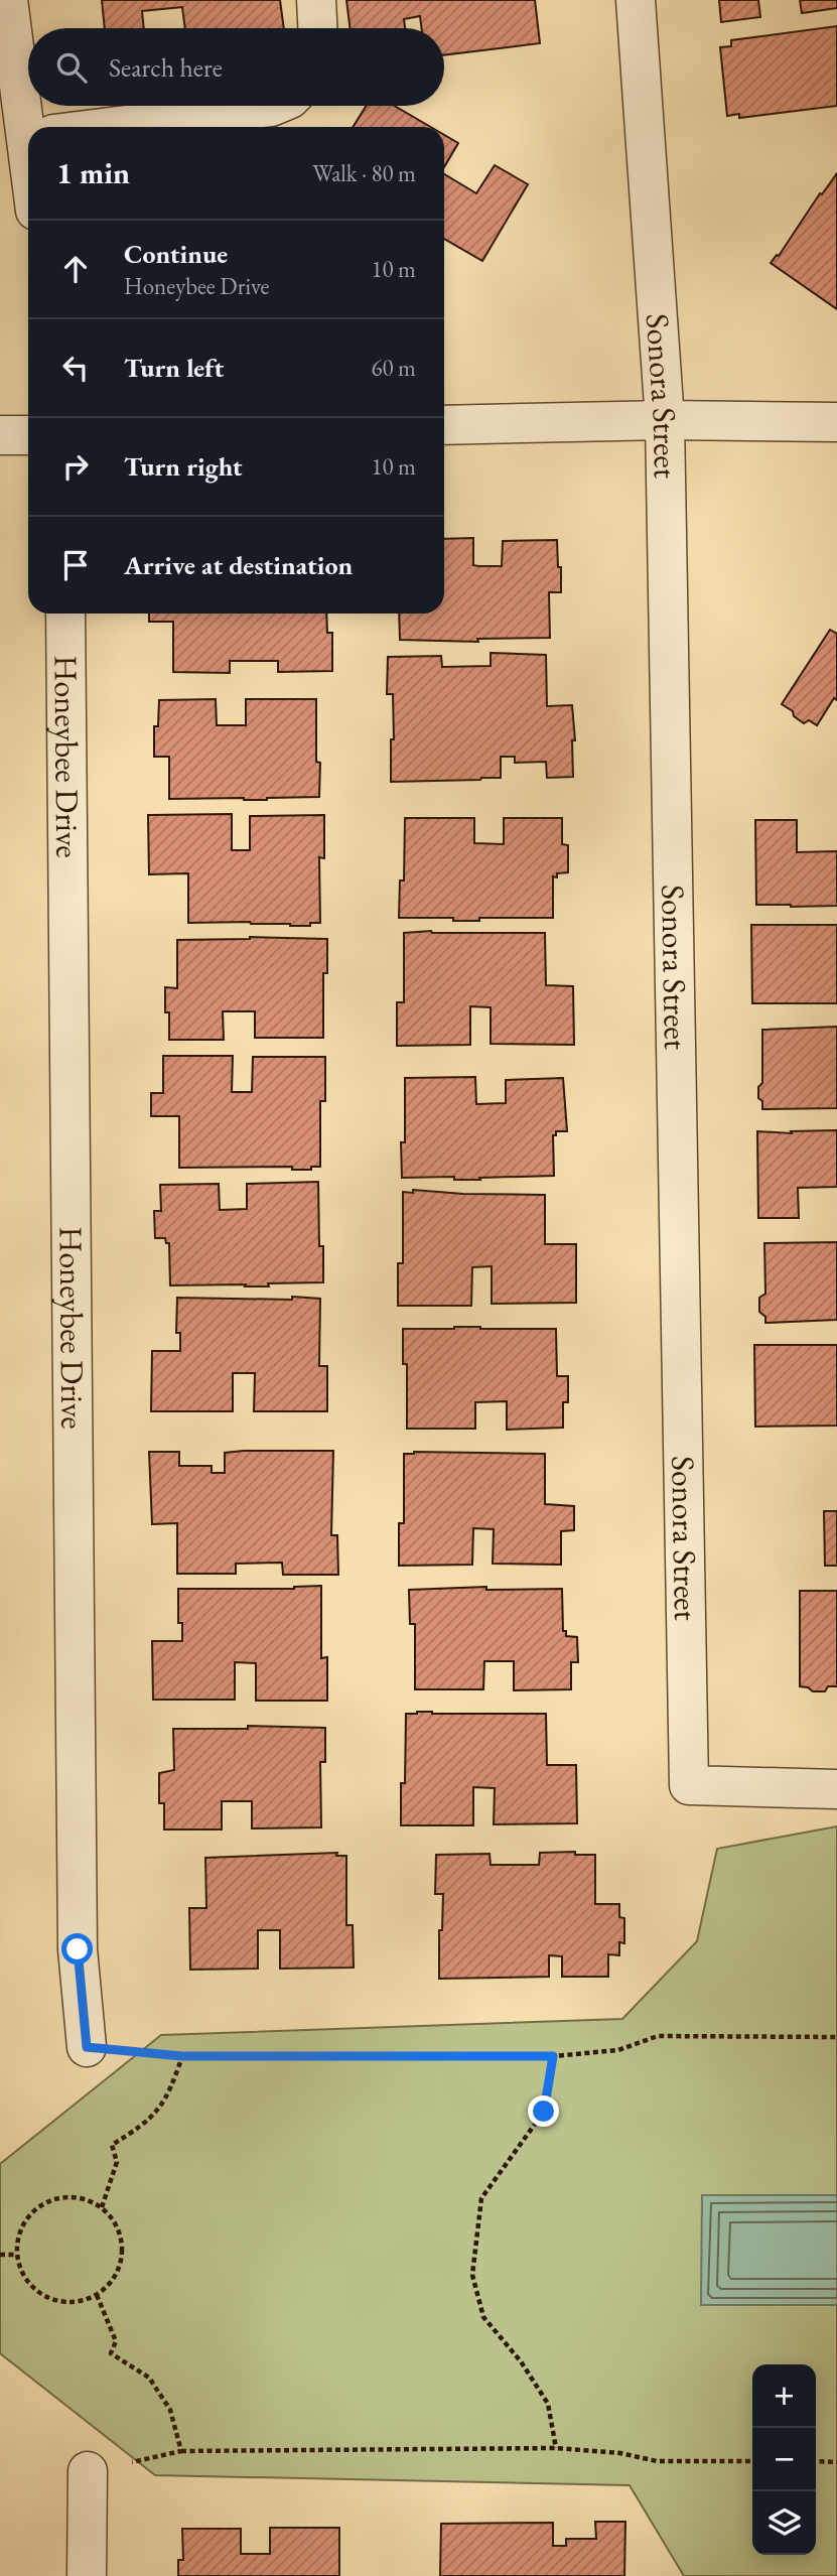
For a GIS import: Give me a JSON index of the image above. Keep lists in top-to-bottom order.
{
  "streets": {
    "street": ["Sonora Street", "Honeybee Drive"]
  },
  "page": {
    "search": "Search here",
    "heading": ["1 min", "Walk · 80 m"],
    "list": [
      ["Continue", "Honeybee Drive", "10 m"],
      ["Turn left", "60 m"],
      ["Turn right", "10 m"],
      "Arrive at destination"
    ],
    "map_buttons": ["+", "−"]
  }
}
